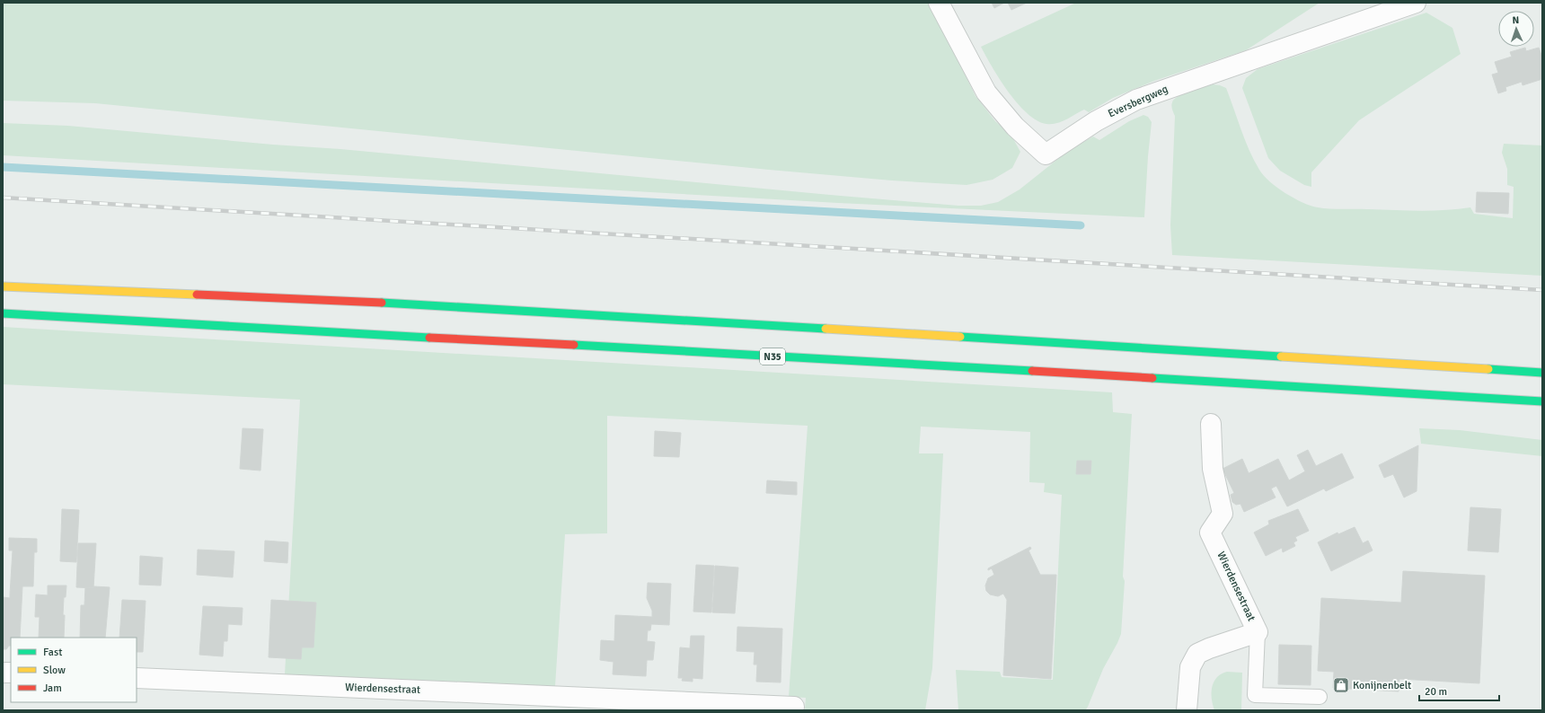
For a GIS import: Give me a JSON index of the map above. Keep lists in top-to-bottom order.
{
  "streets": {
    "main road": ["N35"],
    "street": ["Eversbergweg", "Wierdensestraat"]
  },
  "places": {
    "shop": ["Konijnenbelt"]
  },
  "legend": ["Fast", "Slow", "Jam"],
  "scale_bar": "20 m",
  "north": "top"
}
